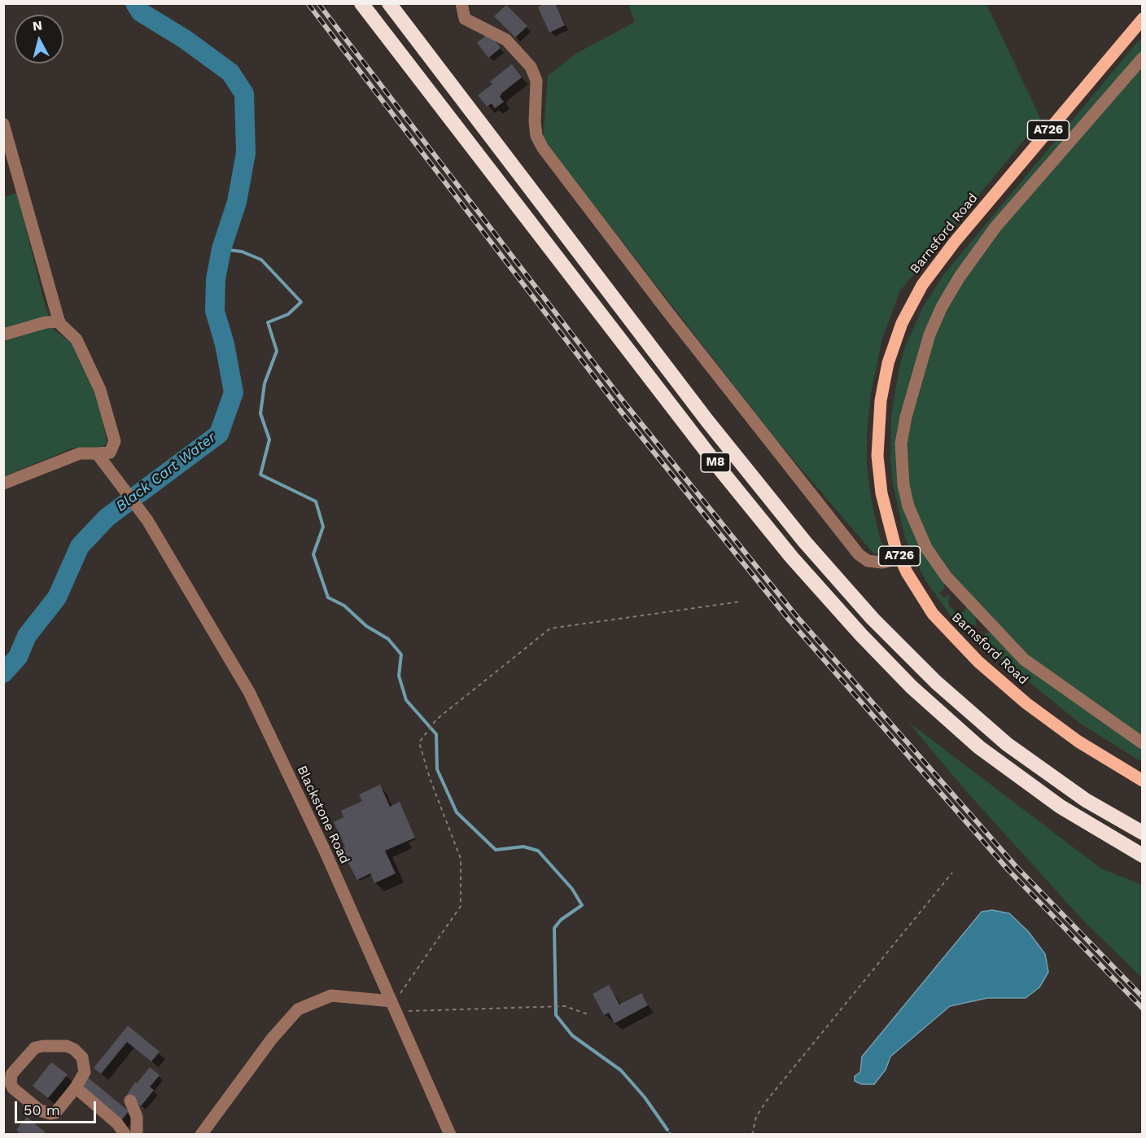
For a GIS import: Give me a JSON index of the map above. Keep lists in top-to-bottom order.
{
  "streets": {
    "highway": ["M8"],
    "main road": ["A726", "Barnsford Road"],
    "street": ["Blackstone Road"]
  },
  "water": ["Black Cart Water"],
  "scale_bar": "50 m",
  "north": "top"
}
